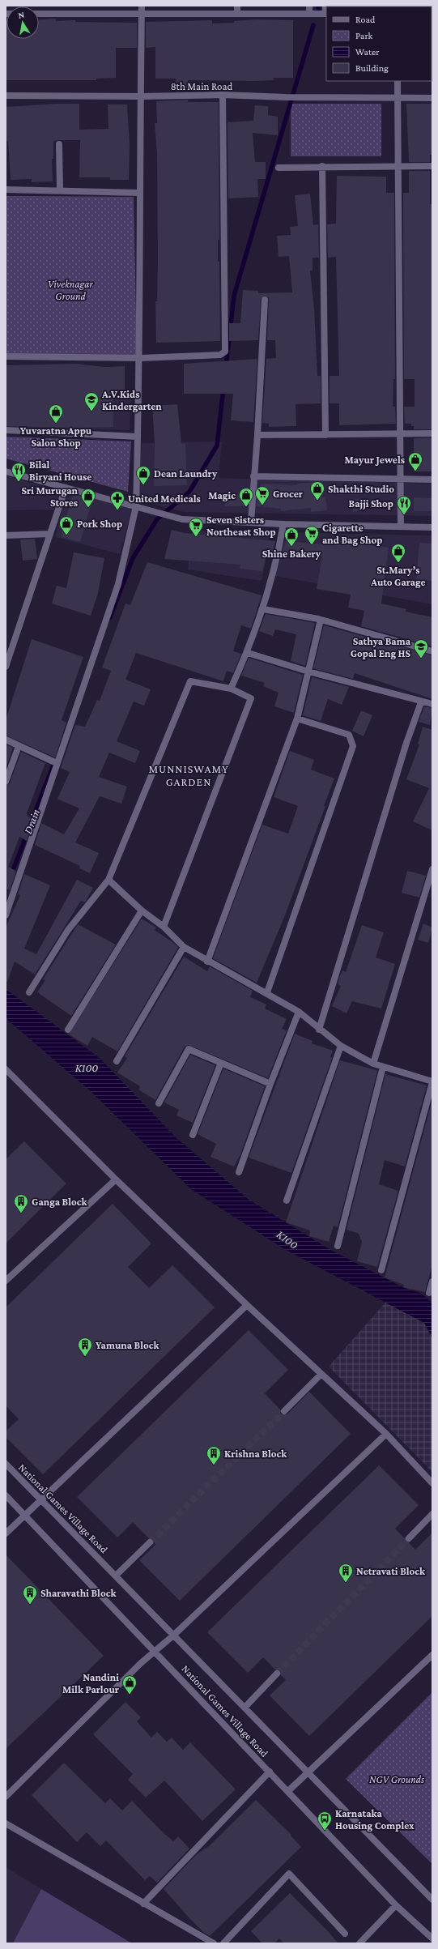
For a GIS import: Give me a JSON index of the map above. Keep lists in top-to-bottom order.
{
  "streets": {
    "street": ["8th Main Road", "National Games Village Road"]
  },
  "districts": ["MUNNISWAMY GARDEN"],
  "water": ["Drain", "K100"],
  "parks": ["Viveknagar Ground", "NGV Grounds"],
  "places": {
    "school or university": ["A.V.Kids Kindergarten", "Sathya Bama Gopal Eng HS"],
    "shop": [
      "Yuvaratna Appu Salon Shop",
      "Mayur Jewels",
      "Dean Laundry",
      "Shakthi Studio",
      "Magic",
      "Sri Murugan Stores",
      "Pork Shop",
      "Shine Bakery",
      "St.Mary’s Auto Garage",
      "Nandini Milk Parlour"
    ],
    "restaurant": ["Bilal Biryani House", "Bajji Shop"],
    "supermarket": ["Grocer", "Seven Sisters Northeast Shop", "Cigarette and Bag Shop"],
    "pharmacy": ["United Medicals"],
    "building": [
      "Ganga Block",
      "Yamuna Block",
      "Krishna Block",
      "Netravati Block",
      "Sharavathi Block"
    ],
    "bus stop": ["Karnataka Housing Complex"]
  },
  "legend": [
    "Road",
    "Park",
    "Water",
    "Building"
  ],
  "north": "top"
}
